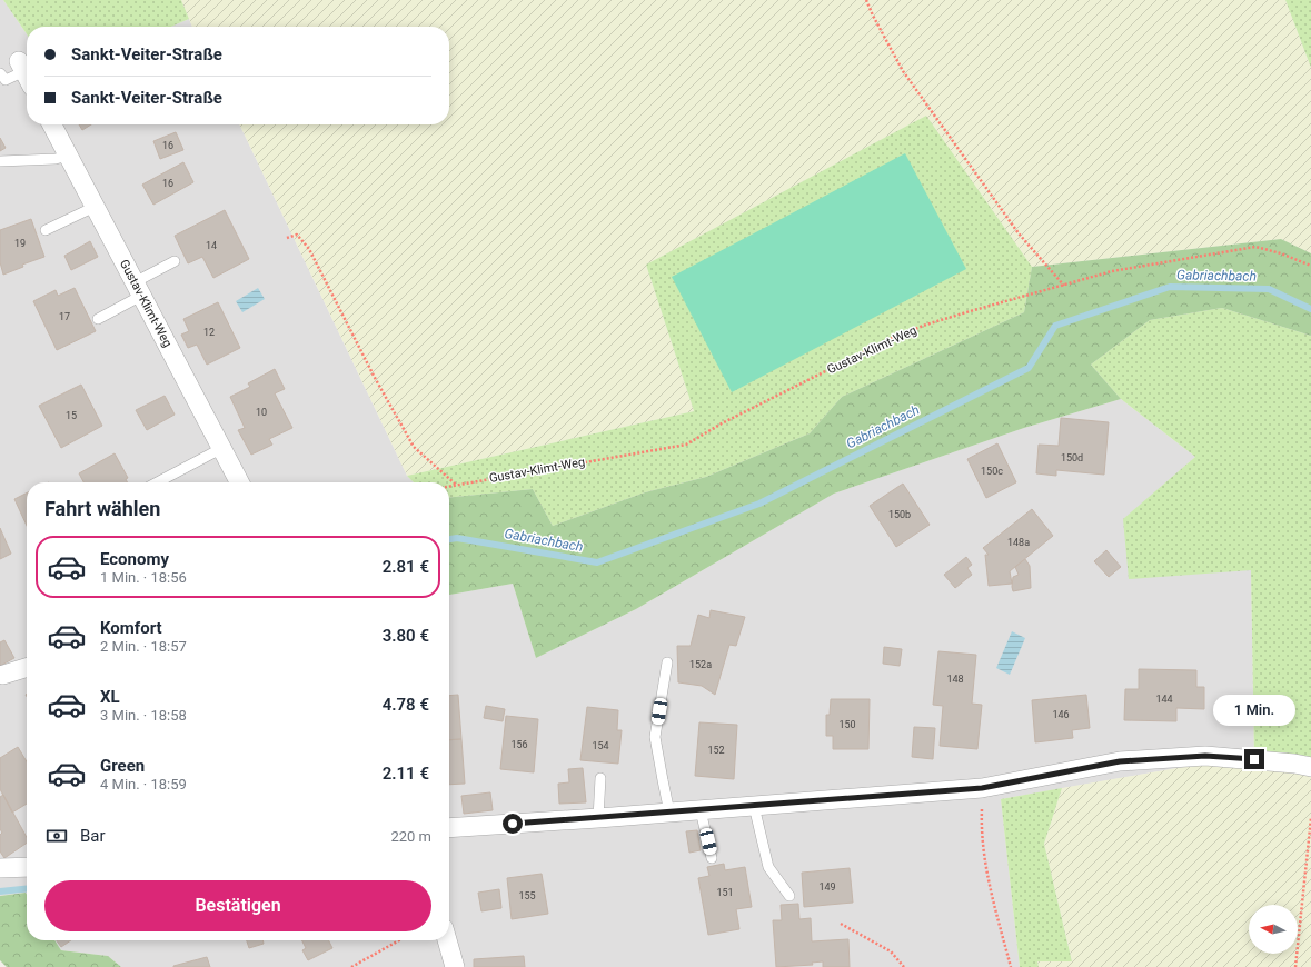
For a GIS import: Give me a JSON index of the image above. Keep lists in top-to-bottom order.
{
  "streets": {
    "street": ["Gustav-Klimt-Weg"]
  },
  "water": ["Gabriachbach"],
  "house_numbers": [
    "16",
    "16",
    "19",
    "14",
    "17",
    "12",
    "10",
    "15",
    "150d",
    "150c",
    "150b",
    "148a",
    "152a",
    "148",
    "144",
    "146",
    "150",
    "156",
    "154",
    "152",
    "149",
    "151",
    "155"
  ],
  "north": "left",
  "page": {
    "banner": ["Sankt-Veiter-Straße", "Sankt-Veiter-Straße"],
    "heading": "Fahrt wählen",
    "list": [
      {
        "name": "Economy",
        "note": "1 Min. · 18:56",
        "value": "2.81 €"
      },
      {
        "name": "Komfort",
        "note": "2 Min. · 18:57",
        "value": "3.80 €"
      },
      {
        "name": "XL",
        "note": "3 Min. · 18:58",
        "value": "4.78 €"
      },
      {
        "name": "Green",
        "note": "4 Min. · 18:59",
        "value": "2.11 €"
      }
    ],
    "bubble": "1 Min.",
    "pay": ["Bar", "220 m"],
    "buttons": "Bestätigen"
  }
}
